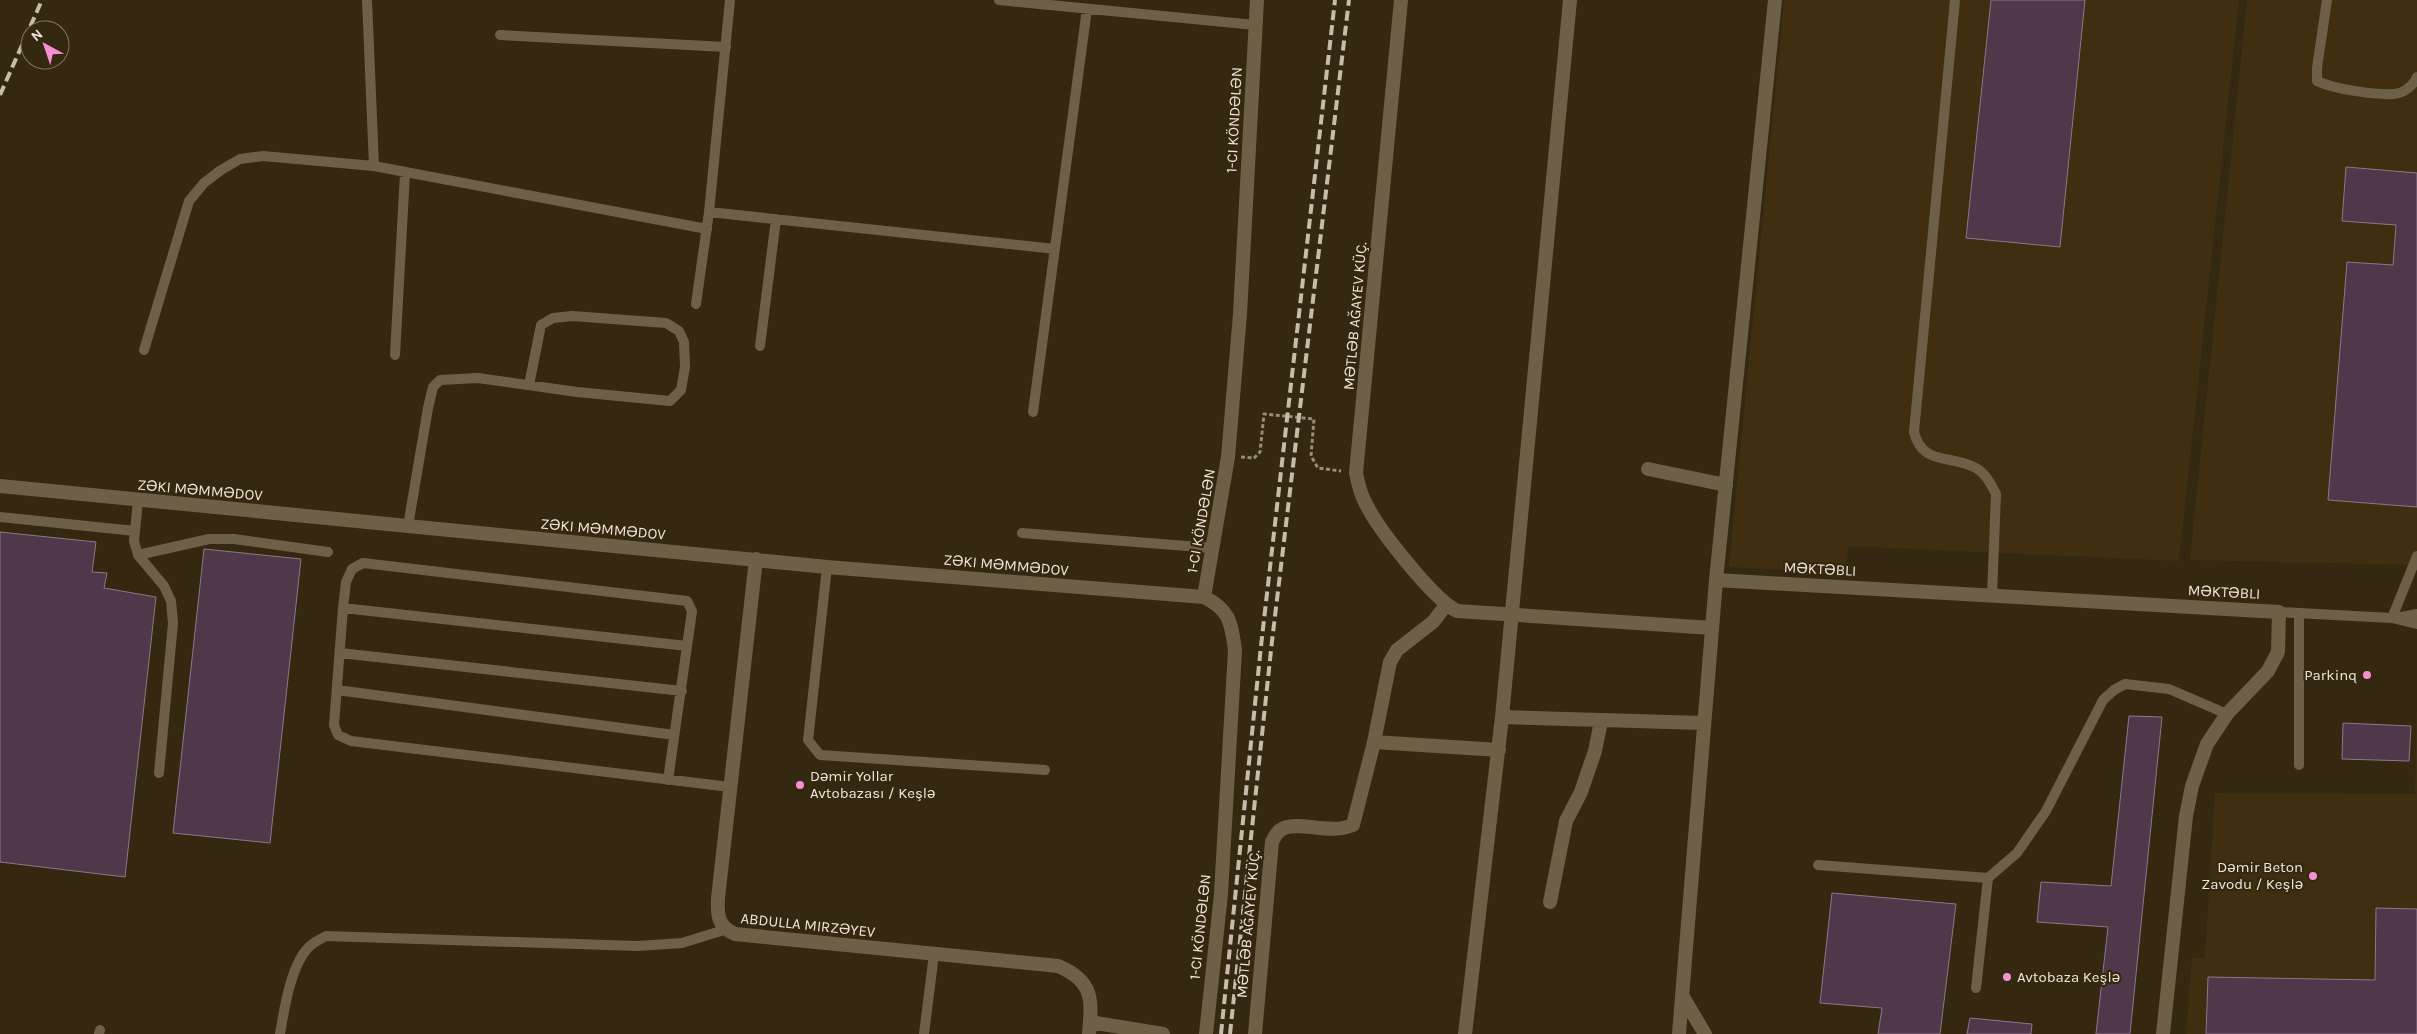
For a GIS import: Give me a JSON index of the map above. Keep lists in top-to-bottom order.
{
  "streets": {
    "street": [
      "1-CI KÖNDƏLƏN",
      "MƏTLƏB AĞAYEV KÜÇ.",
      "ZƏKI MƏMMƏDOV",
      "MƏKTƏBLI",
      "ABDULLA MIRZƏYEV"
    ]
  },
  "crossings": [
    ["1-CI KÖNDƏLƏN", "ZƏKI MƏMMƏDOV"],
    ["ZƏKI MƏMMƏDOV", "ABDULLA MIRZƏYEV"]
  ],
  "places": [
    "Parkinq",
    "Dəmir Yollar Avtobazası / Keşlə",
    "Dəmir Beton Zavodu / Keşlə",
    "Avtobaza Keşlə"
  ],
  "north": "top left"
}
